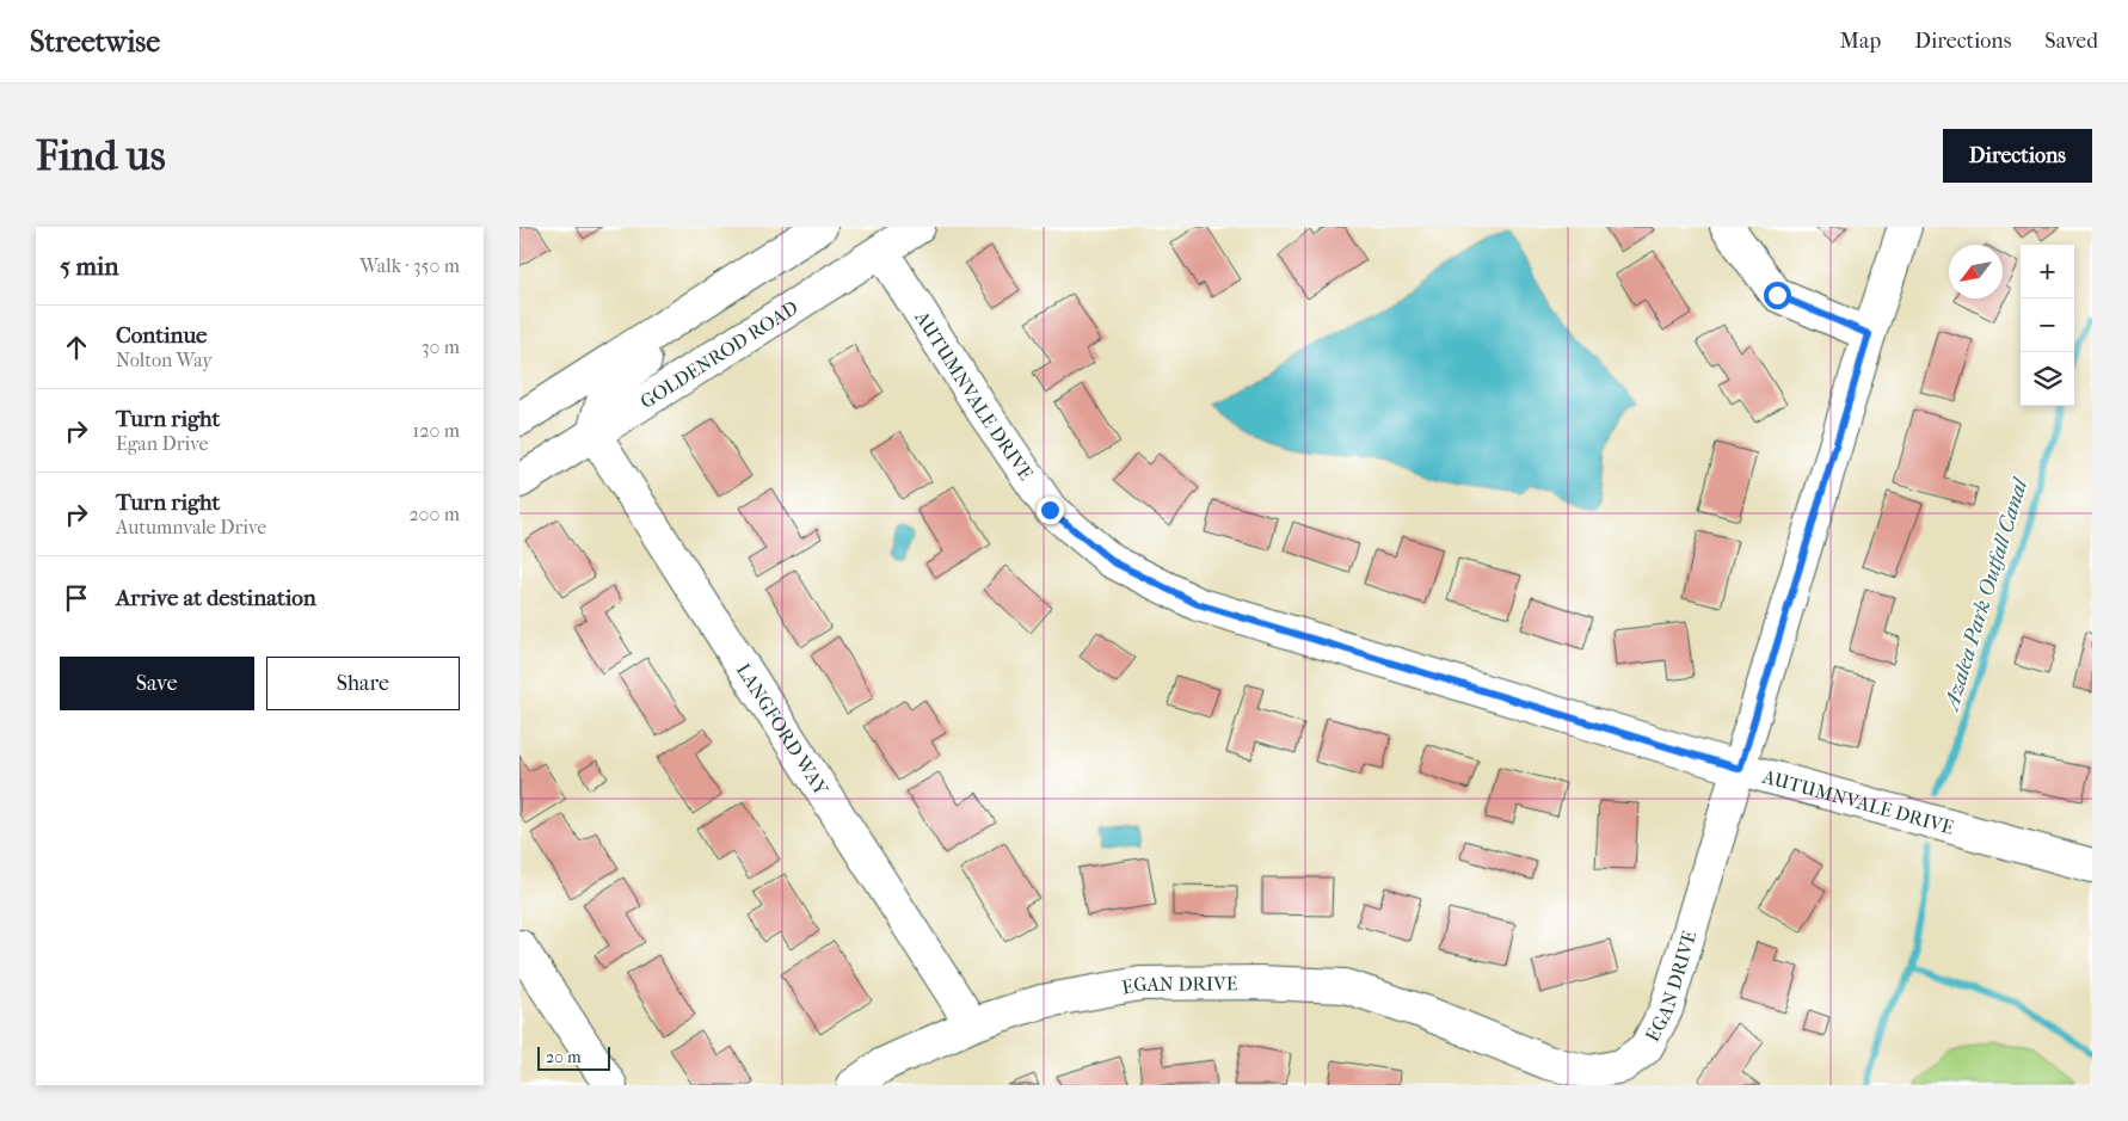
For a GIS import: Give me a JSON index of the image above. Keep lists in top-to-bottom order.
{
  "streets": {
    "street": [
      "GOLDENROD ROAD",
      "AUTUMNVALE DRIVE",
      "LANGFORD WAY",
      "EGAN DRIVE"
    ]
  },
  "crossings": [
    ["GOLDENROD ROAD", "AUTUMNVALE DRIVE"],
    ["GOLDENROD ROAD", "LANGFORD WAY"],
    ["AUTUMNVALE DRIVE", "EGAN DRIVE"],
    ["LANGFORD WAY", "EGAN DRIVE"]
  ],
  "water": ["Azalea Park Outfall Canal"],
  "scale_bar": "20 m",
  "north": "bottom left",
  "page": {
    "header": "Streetwise",
    "nav": ["Map", "Directions", "Saved"],
    "buttons": [
      "Directions",
      ["Save", "Share"]
    ],
    "title": "Find us",
    "heading": ["5 min", "Walk · 350 m"],
    "map_buttons": ["+", "−"],
    "list": [
      ["Continue", "Nolton Way", "30 m"],
      ["Turn right", "Egan Drive", "120 m"],
      ["Turn right", "Autumnvale Drive", "200 m"],
      "Arrive at destination"
    ],
    "scale": "20 m"
  }
}
